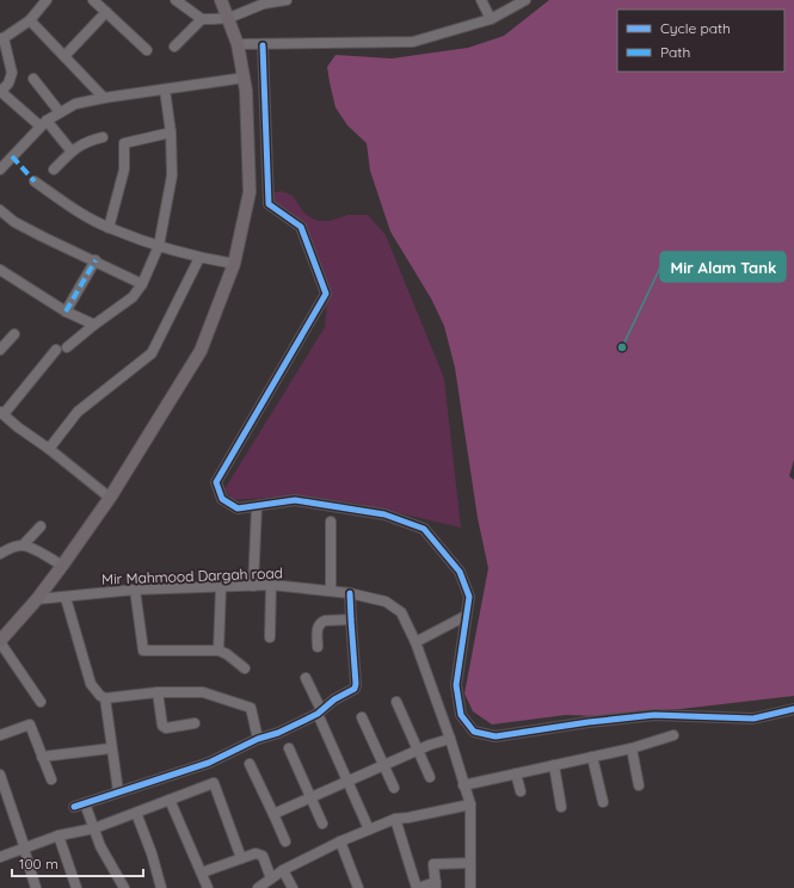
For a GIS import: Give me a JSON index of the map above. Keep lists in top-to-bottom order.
{
  "streets": {
    "street": ["Mir Mahmood Dargah road"]
  },
  "places": ["Mir Alam Tank"],
  "legend": ["Cycle path", "Path"],
  "scale_bar": "100 m"
}
